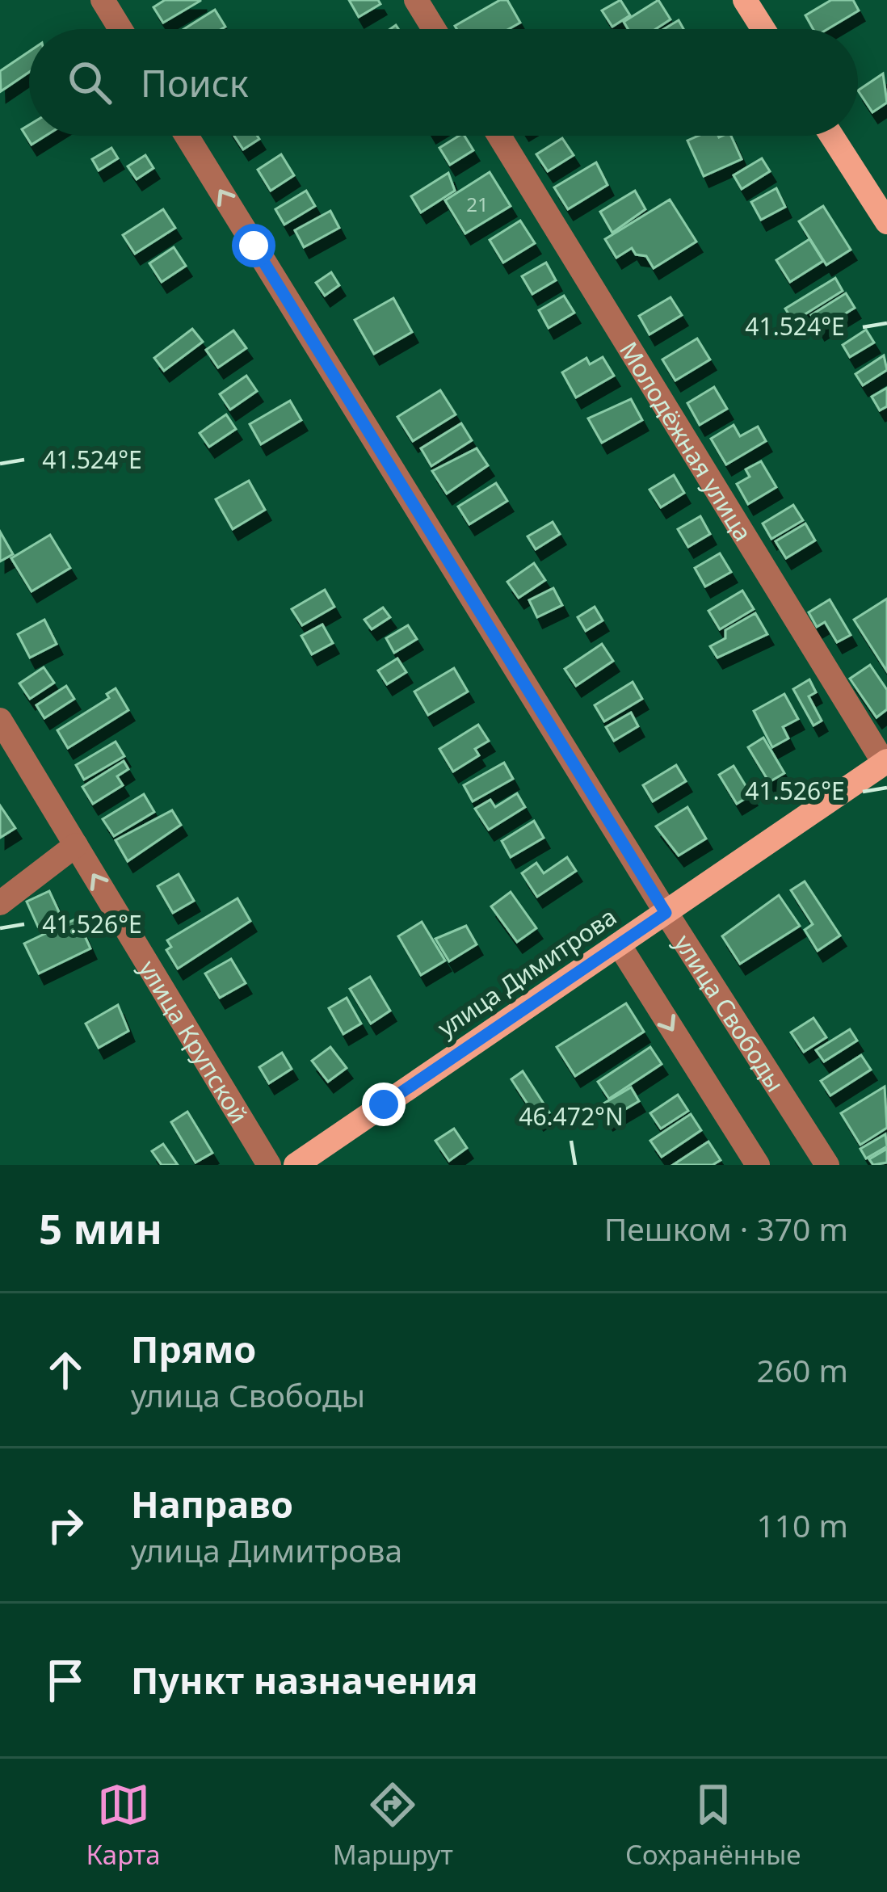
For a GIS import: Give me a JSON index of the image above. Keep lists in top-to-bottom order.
{
  "streets": {
    "main road": ["улица Димитрова"],
    "street": ["Молодёжная улица", "улица Свободы", "улица Крупской"]
  },
  "crossings": [
    ["Молодёжная улица", "улица Димитрова"],
    ["улица Димитрова", "улица Свободы"]
  ],
  "one_way": ["улица Свободы", "улица Крупской"],
  "house_numbers": ["21"],
  "page": {
    "search": "Поиск",
    "heading": ["5 мин", "Пешком · 370 m"],
    "list": [
      ["Прямо", "улица Свободы", "260 m"],
      ["Направо", "улица Димитрова", "110 m"],
      "Пункт назначения"
    ],
    "nav": ["Карта", "Маршрут", "Сохранённые"]
  },
  "coordinates": ["41.524°E", "41.526°E", "46.472°N"]
}
